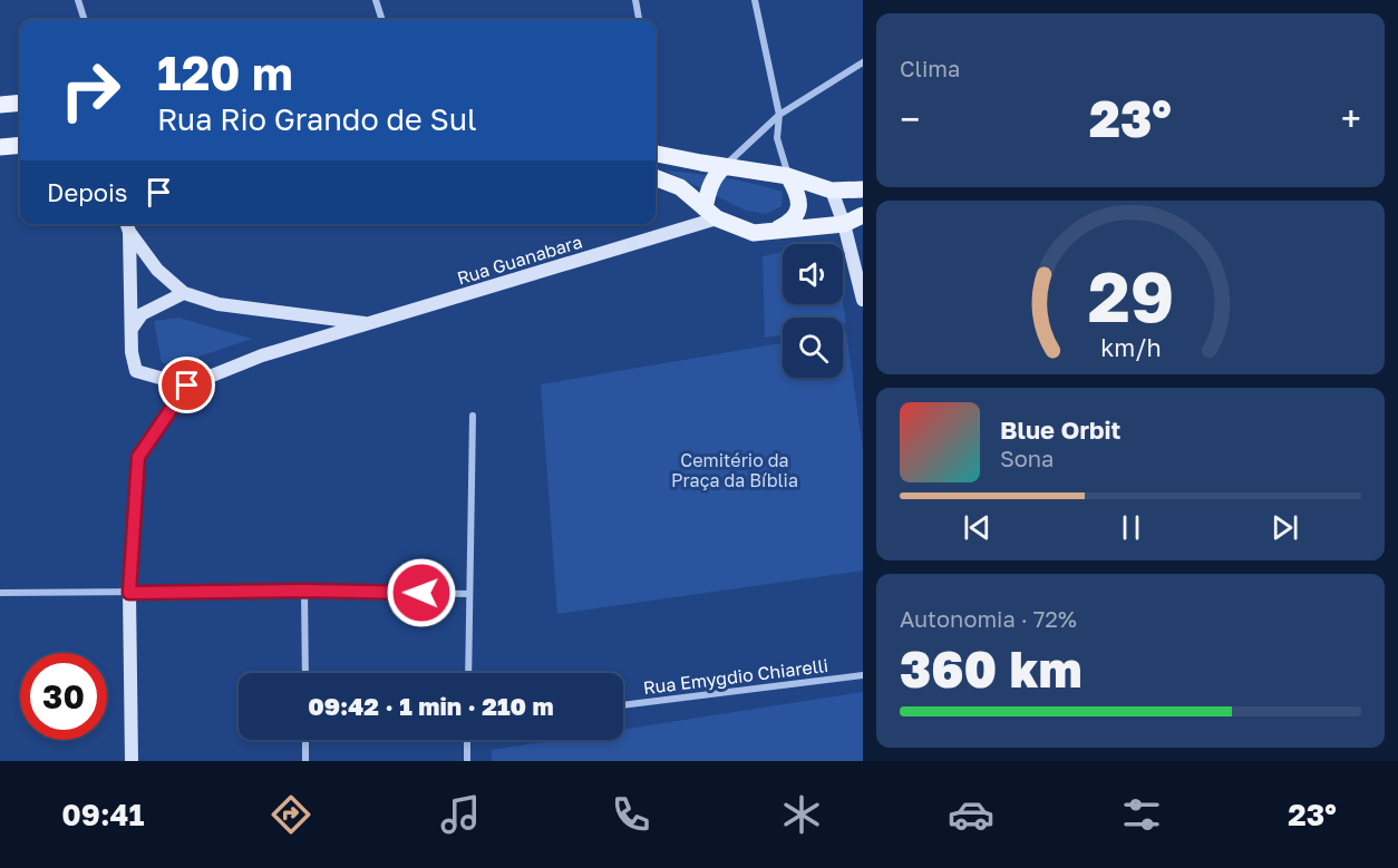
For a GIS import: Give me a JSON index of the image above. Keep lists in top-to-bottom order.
{
  "streets": {
    "street": ["Rua Guanabara", "Rua Emygdio Chiarelli"]
  },
  "parks": ["Cemitério da Praça da Bíblia"],
  "page": {
    "tile": [
      "Clima",
      ["Autonomia · 72%", "360 km"]
    ],
    "turn": ["120 m", "Rua Rio Grando de Sul"],
    "heat": ["−", "23°", "+"],
    "then": "Depois",
    "song": ["Blue Orbit", "Sona"],
    "limit": "30",
    "trip": "09:42 · 1 min · 210 m",
    "tabs": ["09:41", "23°"],
    "gauge": ["29", "km/h"]
  }
}
